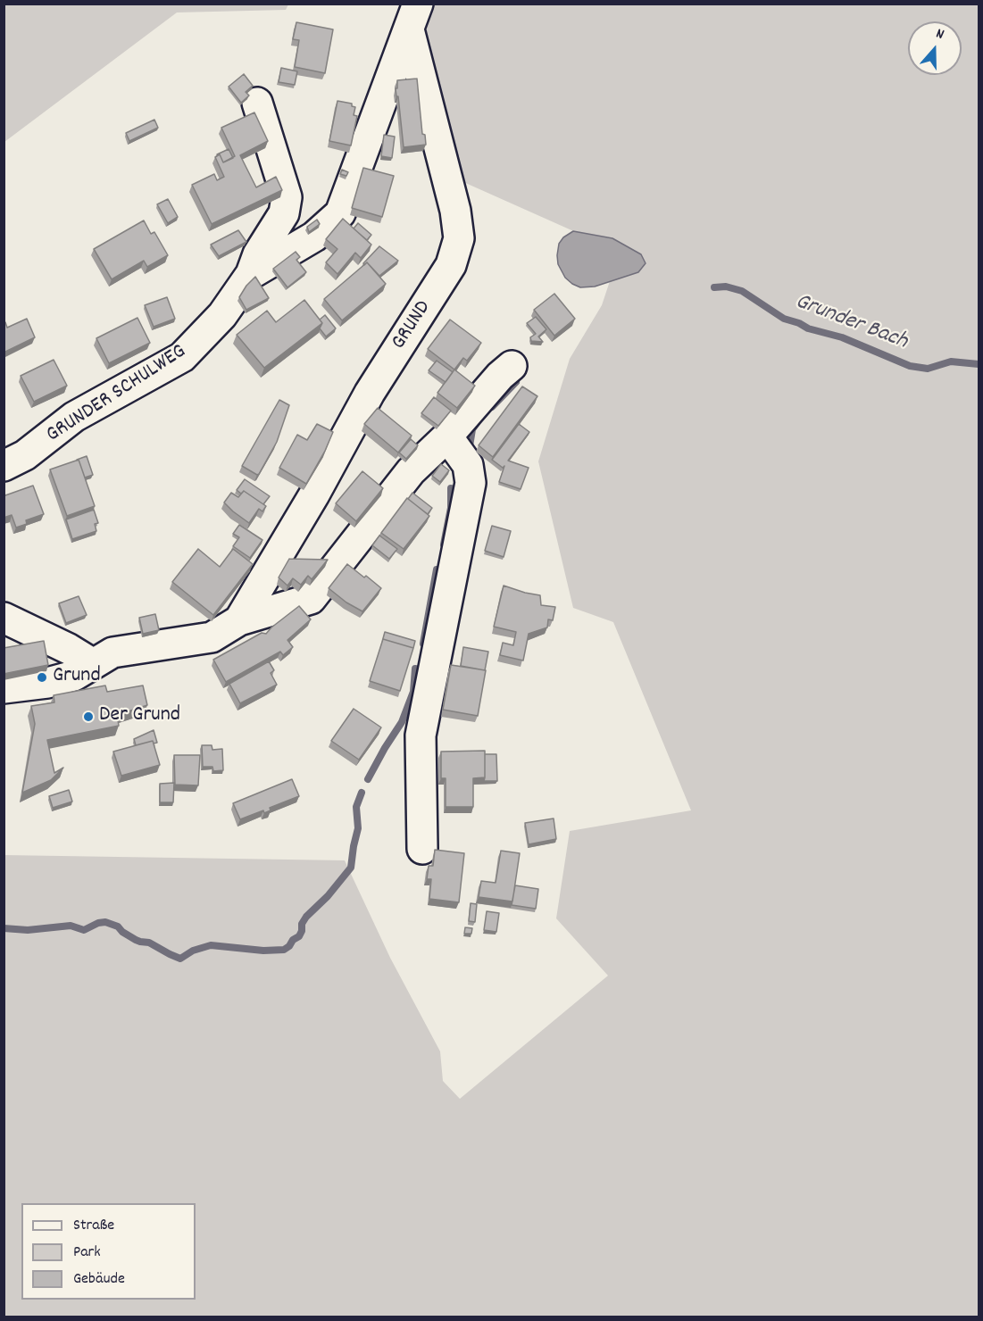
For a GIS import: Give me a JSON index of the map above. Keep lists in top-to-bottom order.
{
  "streets": {
    "street": ["GRUND", "GRUNDER SCHULWEG"]
  },
  "crossings": [
    ["GRUND", "GRUNDER SCHULWEG"]
  ],
  "water": ["Grunder Bach"],
  "places": ["Grund", "Der Grund"],
  "legend": ["Straße", "Park", "Gebäude"],
  "north": "top"
}
